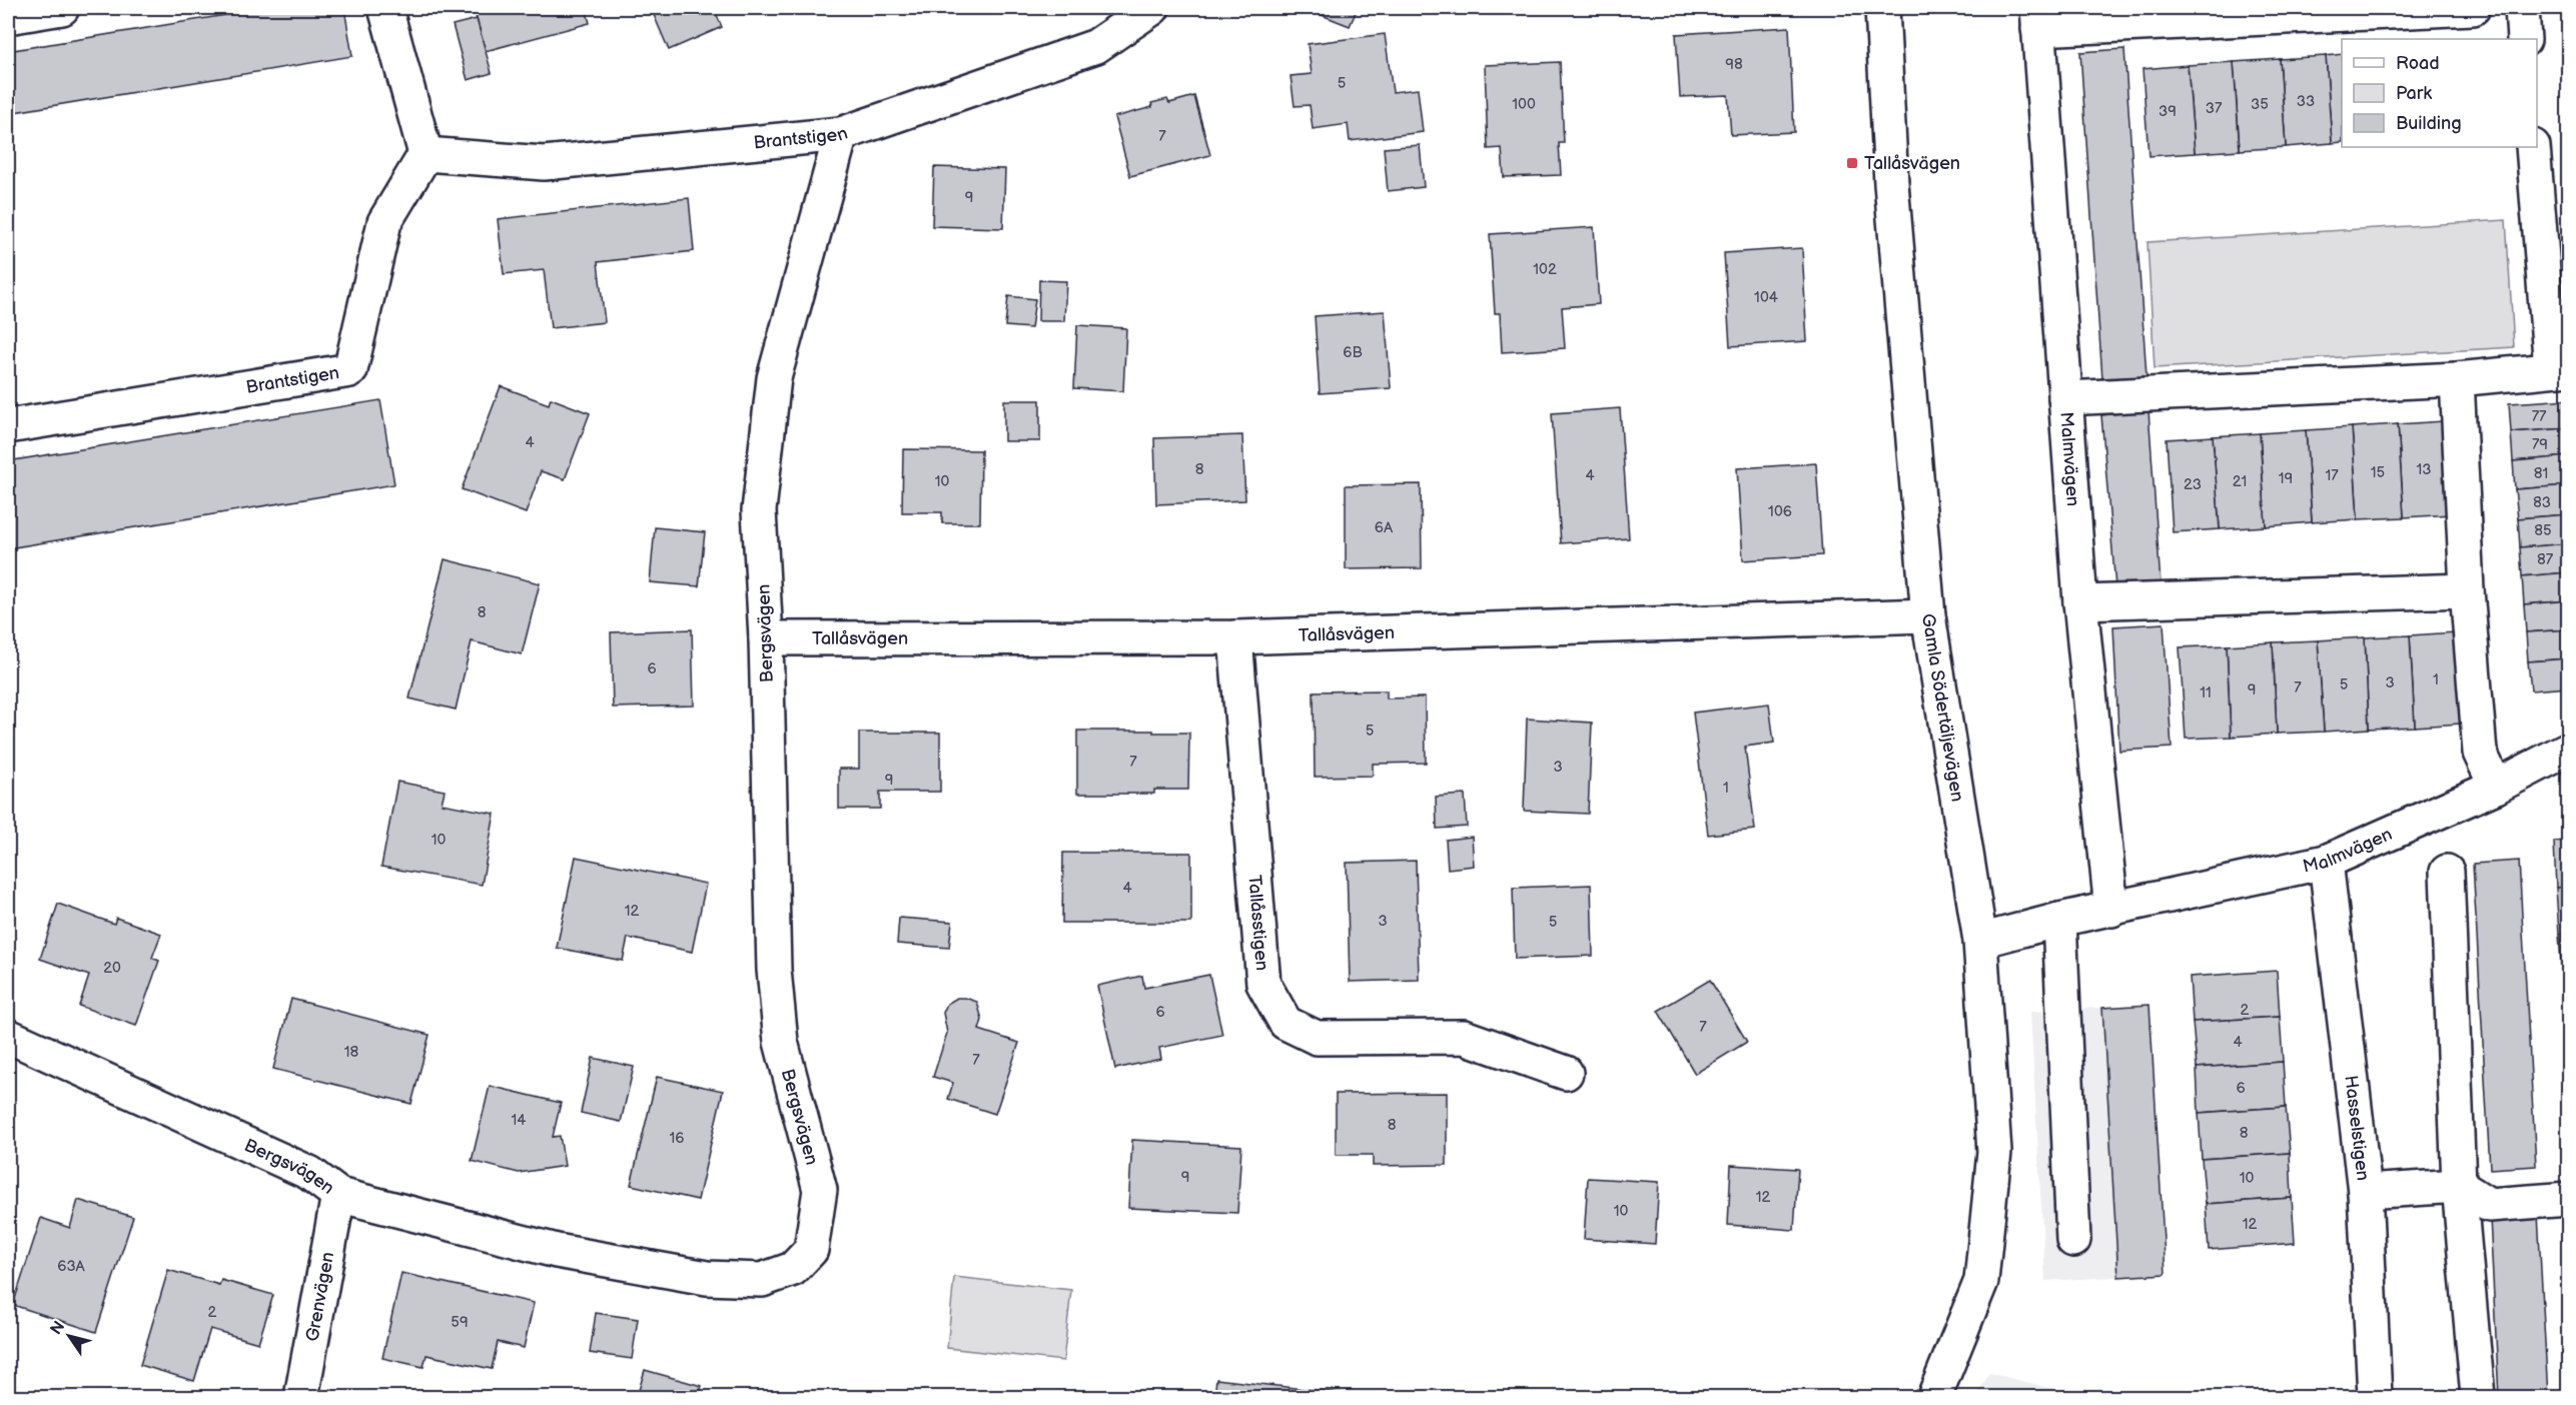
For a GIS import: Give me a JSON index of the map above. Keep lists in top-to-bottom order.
{
  "streets": {
    "street": [
      "Brantstigen",
      "Malmvägen",
      "Bergsvägen",
      "Tallåsvägen",
      "Gamla Södertäljevägen",
      "Tallåsstigen",
      "Hasselstigen",
      "Grenvägen"
    ]
  },
  "crossings": [
    ["Brantstigen", "Bergsvägen"],
    ["Malmvägen", "Gamla Södertäljevägen"],
    ["Malmvägen", "Hasselstigen"],
    ["Bergsvägen", "Tallåsvägen"],
    ["Bergsvägen", "Grenvägen"],
    ["Tallåsvägen", "Gamla Södertäljevägen"],
    ["Tallåsvägen", "Tallåsstigen"]
  ],
  "places": {
    "transit": ["Tallåsvägen"]
  },
  "house_numbers": [
    "98",
    "5",
    "33",
    "100",
    "35",
    "37",
    "39",
    "7",
    "9",
    "102",
    "104",
    "6B",
    "77",
    "4",
    "79",
    "8",
    "13",
    "15",
    "81",
    "4",
    "17",
    "19",
    "10",
    "21",
    "23",
    "83",
    "106",
    "6A",
    "85",
    "87",
    "8",
    "6",
    "1",
    "3",
    "5",
    "7",
    "9",
    "11",
    "5",
    "7",
    "3",
    "9",
    "1",
    "10",
    "4",
    "12",
    "3",
    "5",
    "20",
    "2",
    "6",
    "7",
    "4",
    "18",
    "7",
    "6",
    "14",
    "8",
    "8",
    "16",
    "9",
    "10",
    "12",
    "10",
    "12",
    "63A",
    "2",
    "59"
  ],
  "legend": ["Road", "Park", "Building"],
  "north": "top left"
}
